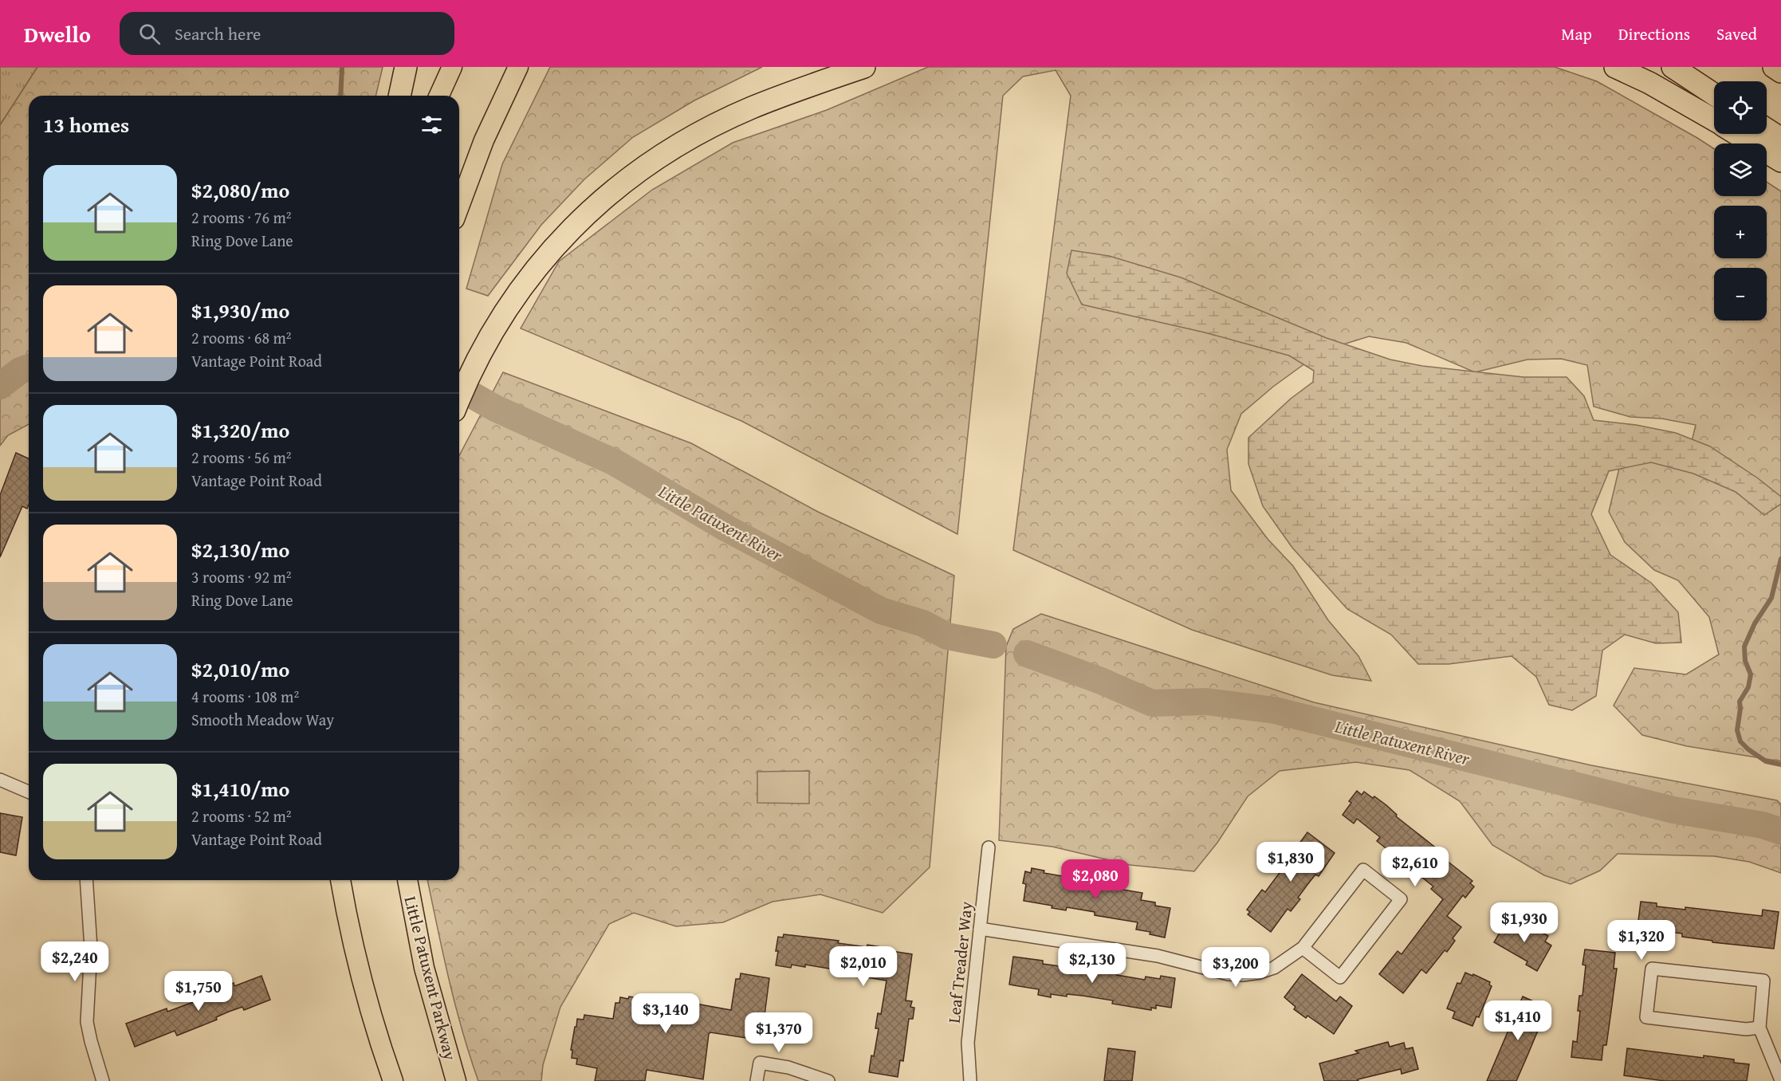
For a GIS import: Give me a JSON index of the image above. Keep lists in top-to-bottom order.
{
  "streets": {
    "main road": ["Little Patuxent Parkway"],
    "street": ["Leaf Treader Way"]
  },
  "water": ["Little Patuxent River"],
  "page": {
    "header": "Dwello",
    "search": "Search here",
    "nav": ["Map", "Directions", "Saved"],
    "map_buttons": ["+", "−"],
    "heading": "13 homes",
    "list": [
      {
        "name": "$2,080/mo",
        "note": "2 rooms · 76 m² · Ring Dove Lane"
      },
      {
        "name": "$1,930/mo",
        "note": "2 rooms · 68 m² · Vantage Point Road"
      },
      {
        "name": "$1,320/mo",
        "note": "2 rooms · 56 m² · Vantage Point Road"
      },
      {
        "name": "$2,130/mo",
        "note": "3 rooms · 92 m² · Ring Dove Lane"
      },
      {
        "name": "$2,010/mo",
        "note": "4 rooms · 108 m² · Smooth Meadow Way"
      },
      {
        "name": "$1,410/mo",
        "note": "2 rooms · 52 m² · Vantage Point Road"
      }
    ],
    "price": [
      "$1,830",
      "$2,610",
      "$2,080",
      "$1,930",
      "$1,320",
      "$2,240",
      "$2,130",
      "$2,010",
      "$3,200",
      "$1,750",
      "$3,140",
      "$1,410",
      "$1,370"
    ]
  }
}
